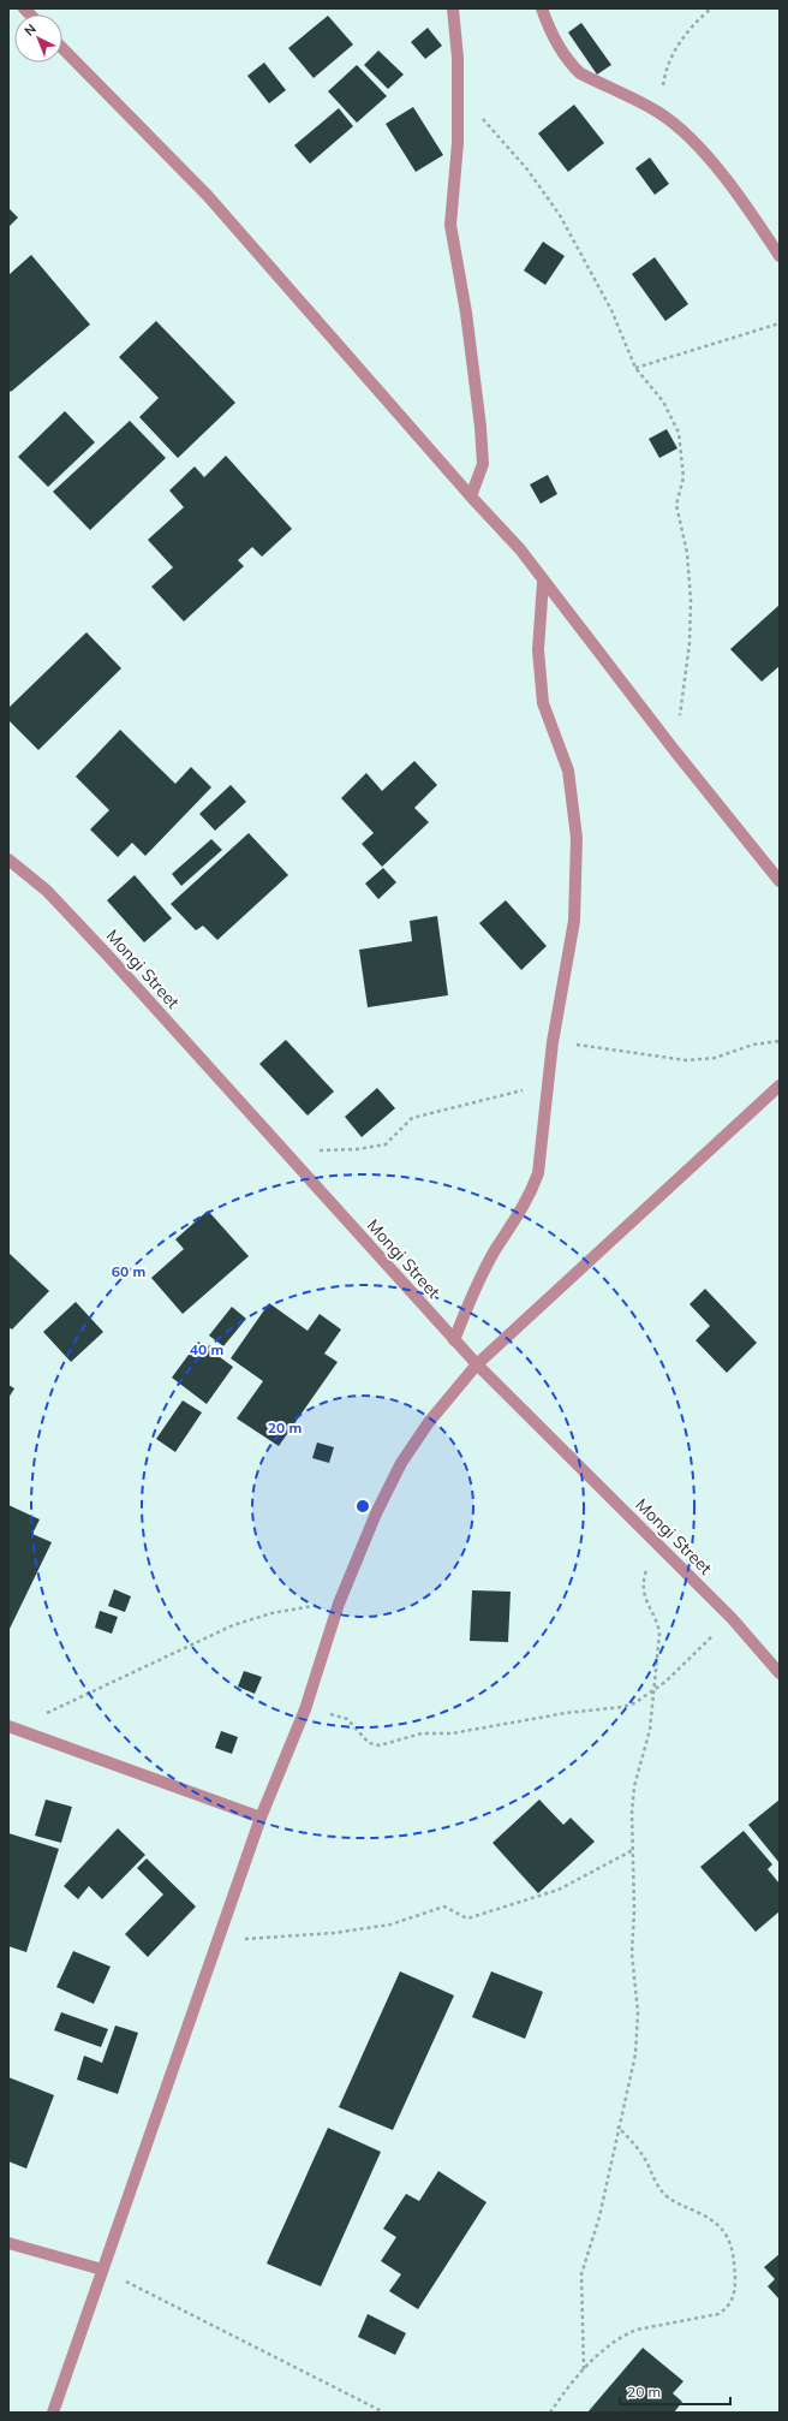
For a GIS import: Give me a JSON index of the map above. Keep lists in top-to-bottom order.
{
  "streets": {
    "street": ["Mongi Street"]
  },
  "scale_bar": "20 m",
  "north": "top left",
  "rings": ["60 m", "40 m", "20 m"]
}
